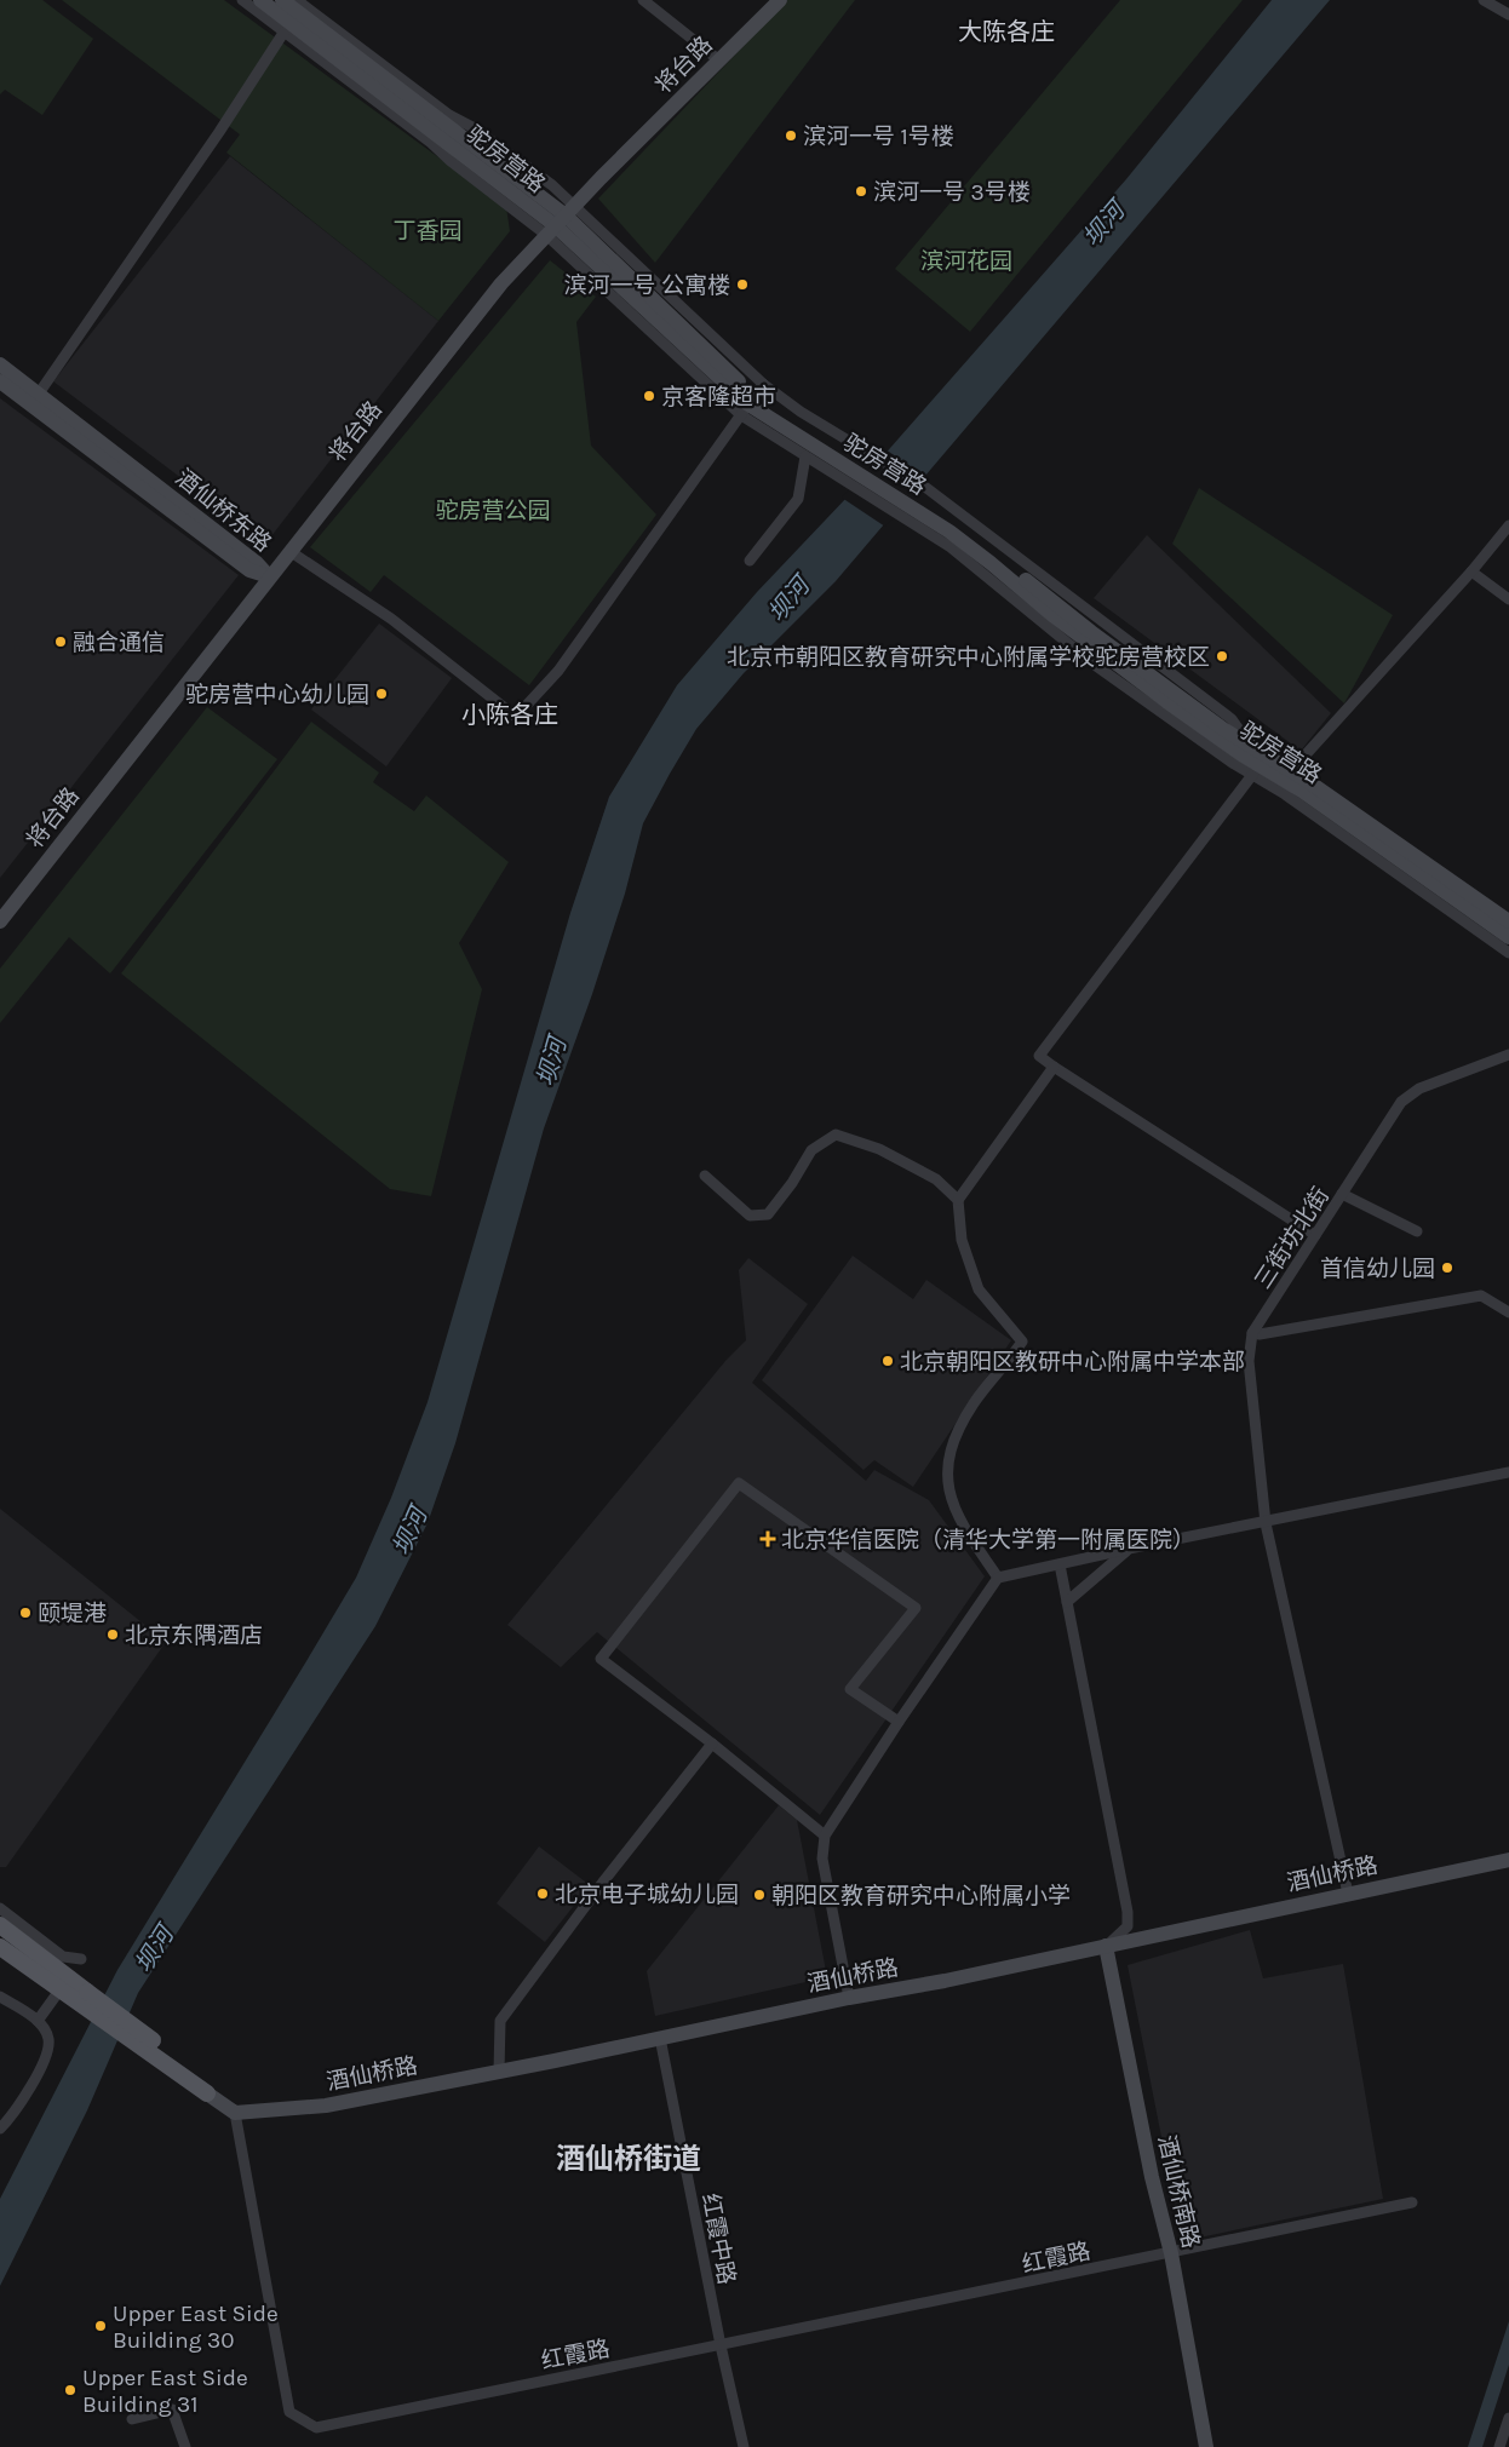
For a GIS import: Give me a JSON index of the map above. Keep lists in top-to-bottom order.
{
  "streets": {
    "street": [
      "将台路",
      "驼房营路",
      "酒仙桥东路",
      "三街坊北街",
      "酒仙桥路",
      "酒仙桥南路",
      "红霞中路",
      "红霞路"
    ]
  },
  "crossings": [
    ["将台路", "驼房营路"],
    ["将台路", "酒仙桥东路"],
    ["三街坊北街", "酒仙桥路"],
    ["酒仙桥路", "酒仙桥南路"],
    ["酒仙桥路", "红霞中路"],
    ["酒仙桥路", "红霞路"],
    ["酒仙桥南路", "红霞路"],
    ["红霞中路", "红霞路"]
  ],
  "districts": ["大陈各庄", "小陈各庄", "酒仙桥街道"],
  "water": ["坝河"],
  "parks": ["丁香园", "滨河花园", "驼房营公园"],
  "places": {
    "other": [
      "滨河一号 1号楼",
      "滨河一号 3号楼",
      "滨河一号 公寓楼",
      "京客隆超市",
      "融合通信",
      "北京市朝阳区教育研究中心附属学校驼房营校区",
      "驼房营中心幼儿园",
      "首信幼儿园",
      "北京朝阳区教研中心附属中学本部",
      "颐堤港",
      "北京东隅酒店",
      "北京电子城幼儿园",
      "朝阳区教育研究中心附属小学",
      "Upper East Side Building 30",
      "Upper East Side Building 31"
    ],
    "health": ["北京华信医院（清华大学第一附属医院）"]
  }
}
